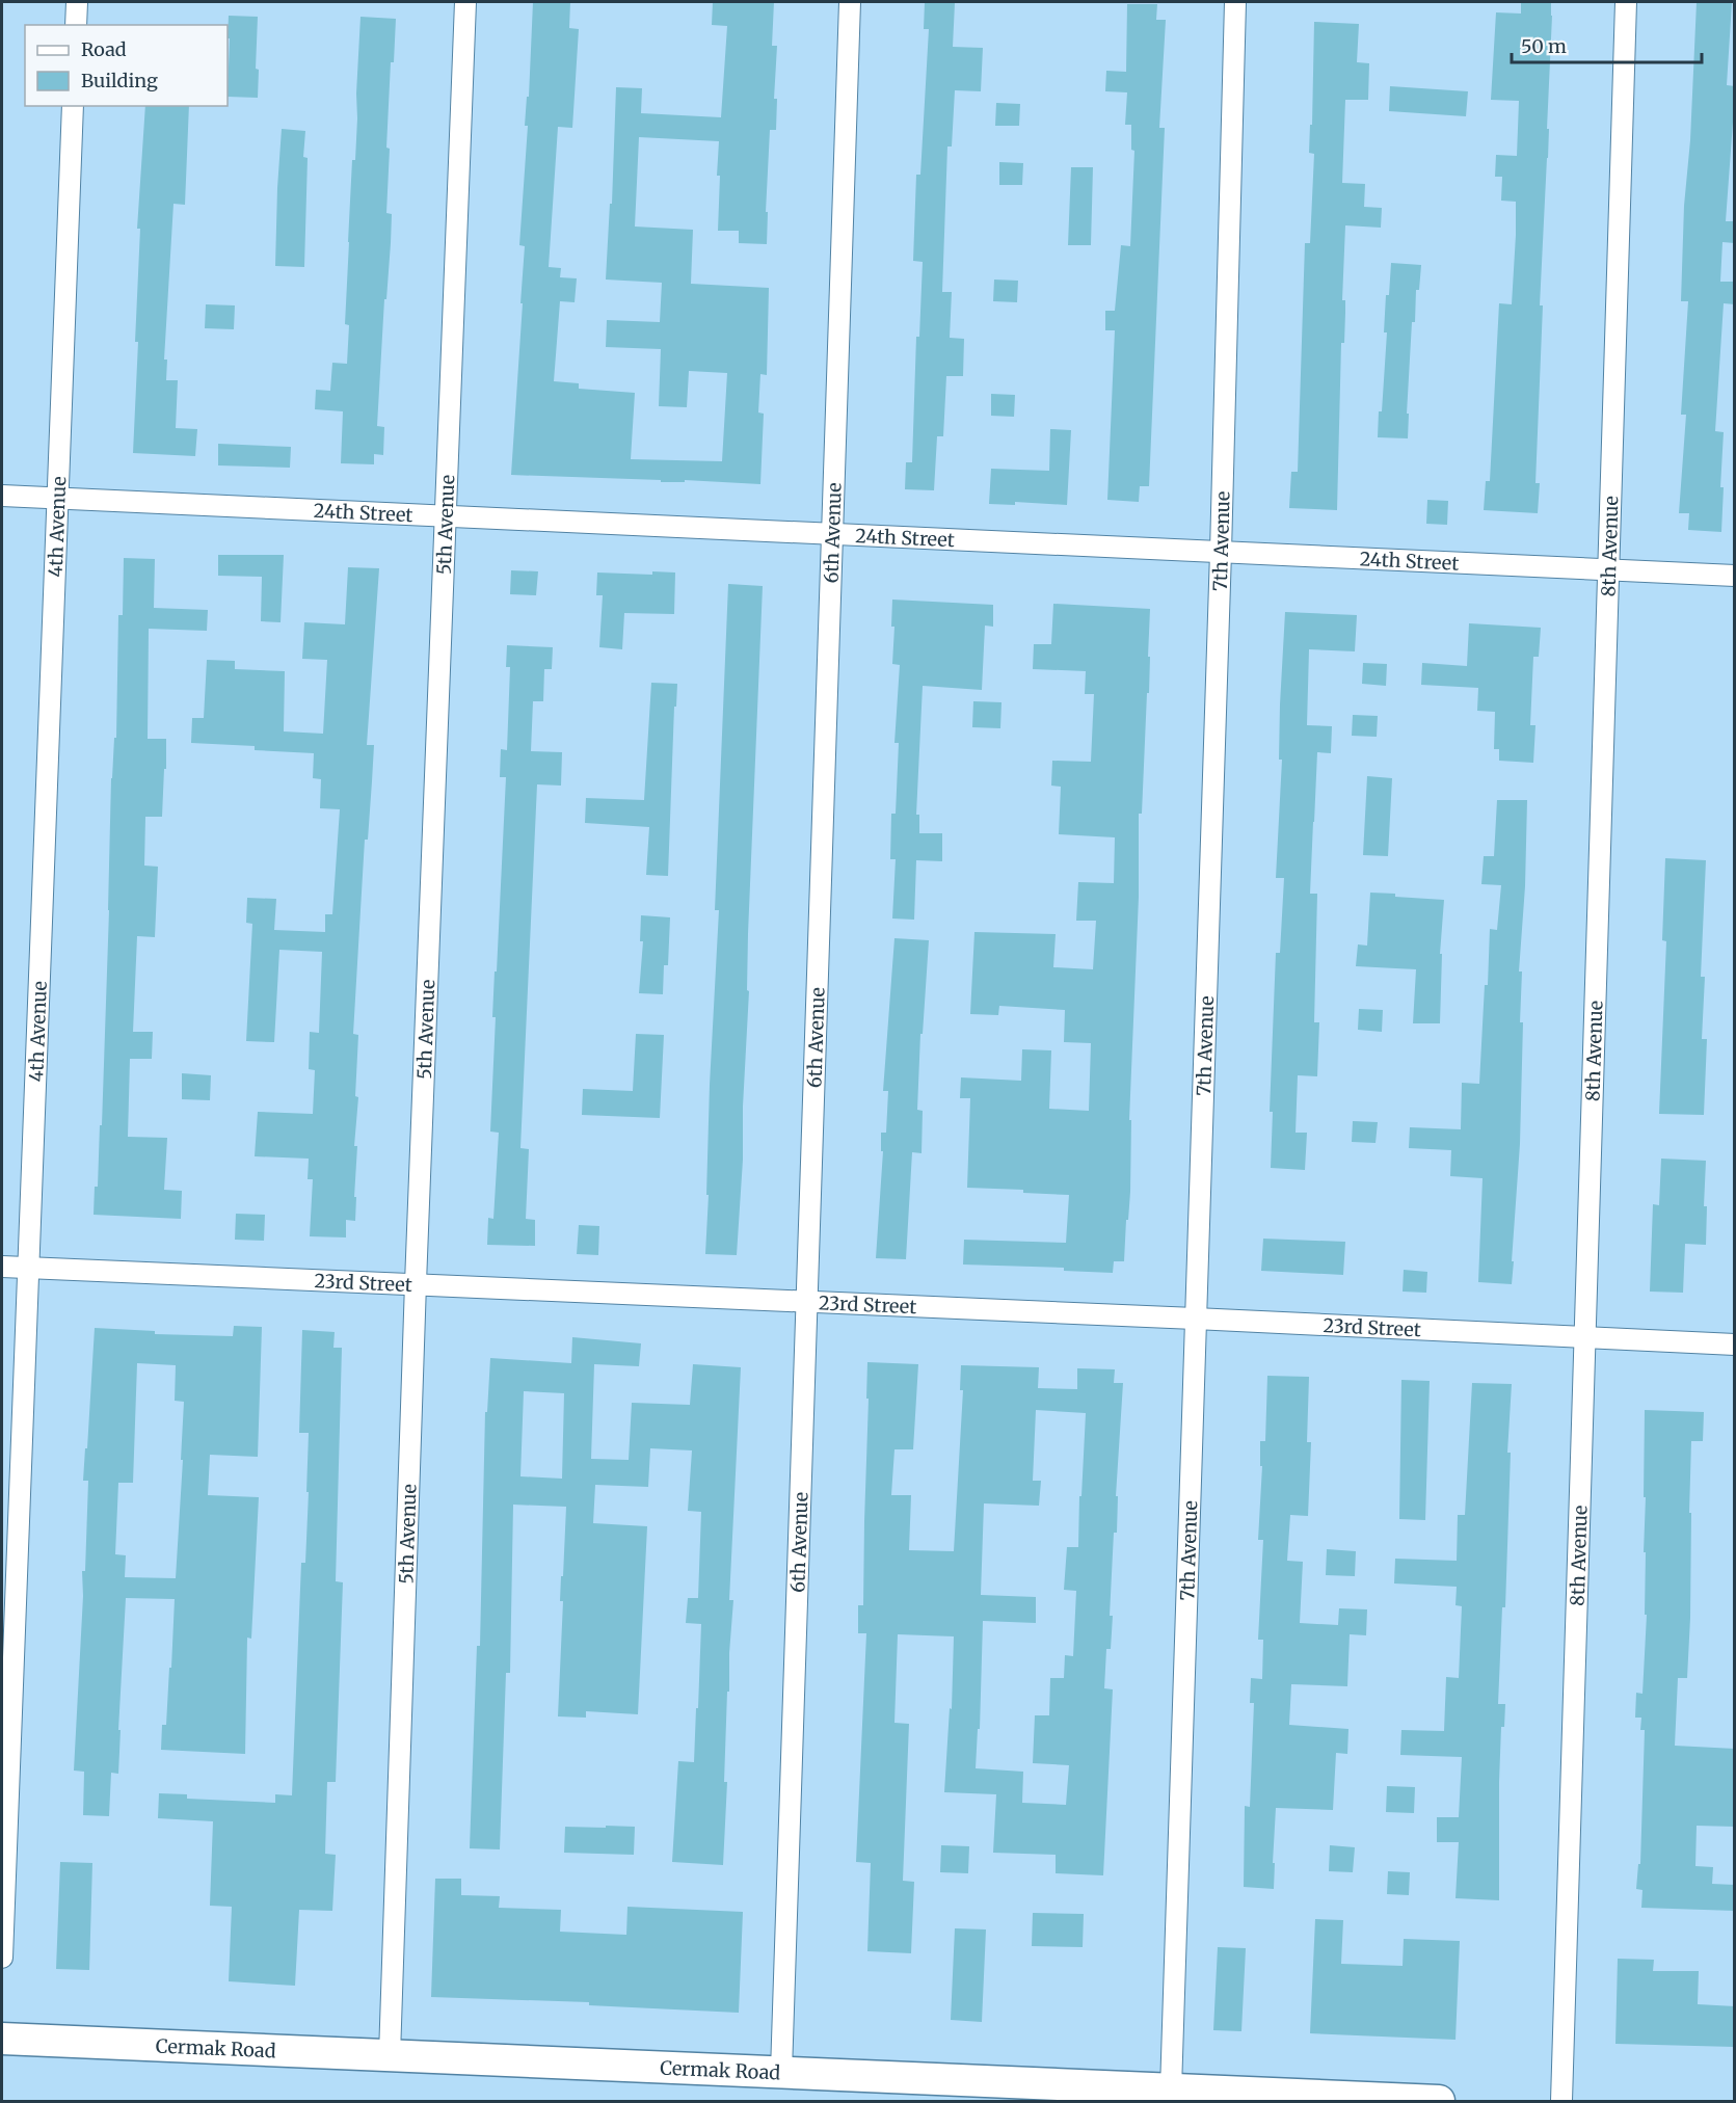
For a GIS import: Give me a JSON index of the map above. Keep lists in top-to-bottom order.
{
  "streets": {
    "main road": ["Cermak Road"],
    "street": [
      "24th Street",
      "5th Avenue",
      "4th Avenue",
      "6th Avenue",
      "7th Avenue",
      "8th Avenue",
      "23rd Street"
    ]
  },
  "crossings": [
    ["24th Street", "5th Avenue"],
    ["24th Street", "4th Avenue"],
    ["24th Street", "6th Avenue"],
    ["24th Street", "7th Avenue"],
    ["24th Street", "8th Avenue"],
    ["5th Avenue", "23rd Street"],
    ["5th Avenue", "Cermak Road"],
    ["4th Avenue", "23rd Street"],
    ["6th Avenue", "23rd Street"],
    ["6th Avenue", "Cermak Road"],
    ["7th Avenue", "23rd Street"],
    ["7th Avenue", "Cermak Road"],
    ["8th Avenue", "23rd Street"]
  ],
  "legend": ["Road", "Building"],
  "scale_bar": "50 m"
}
